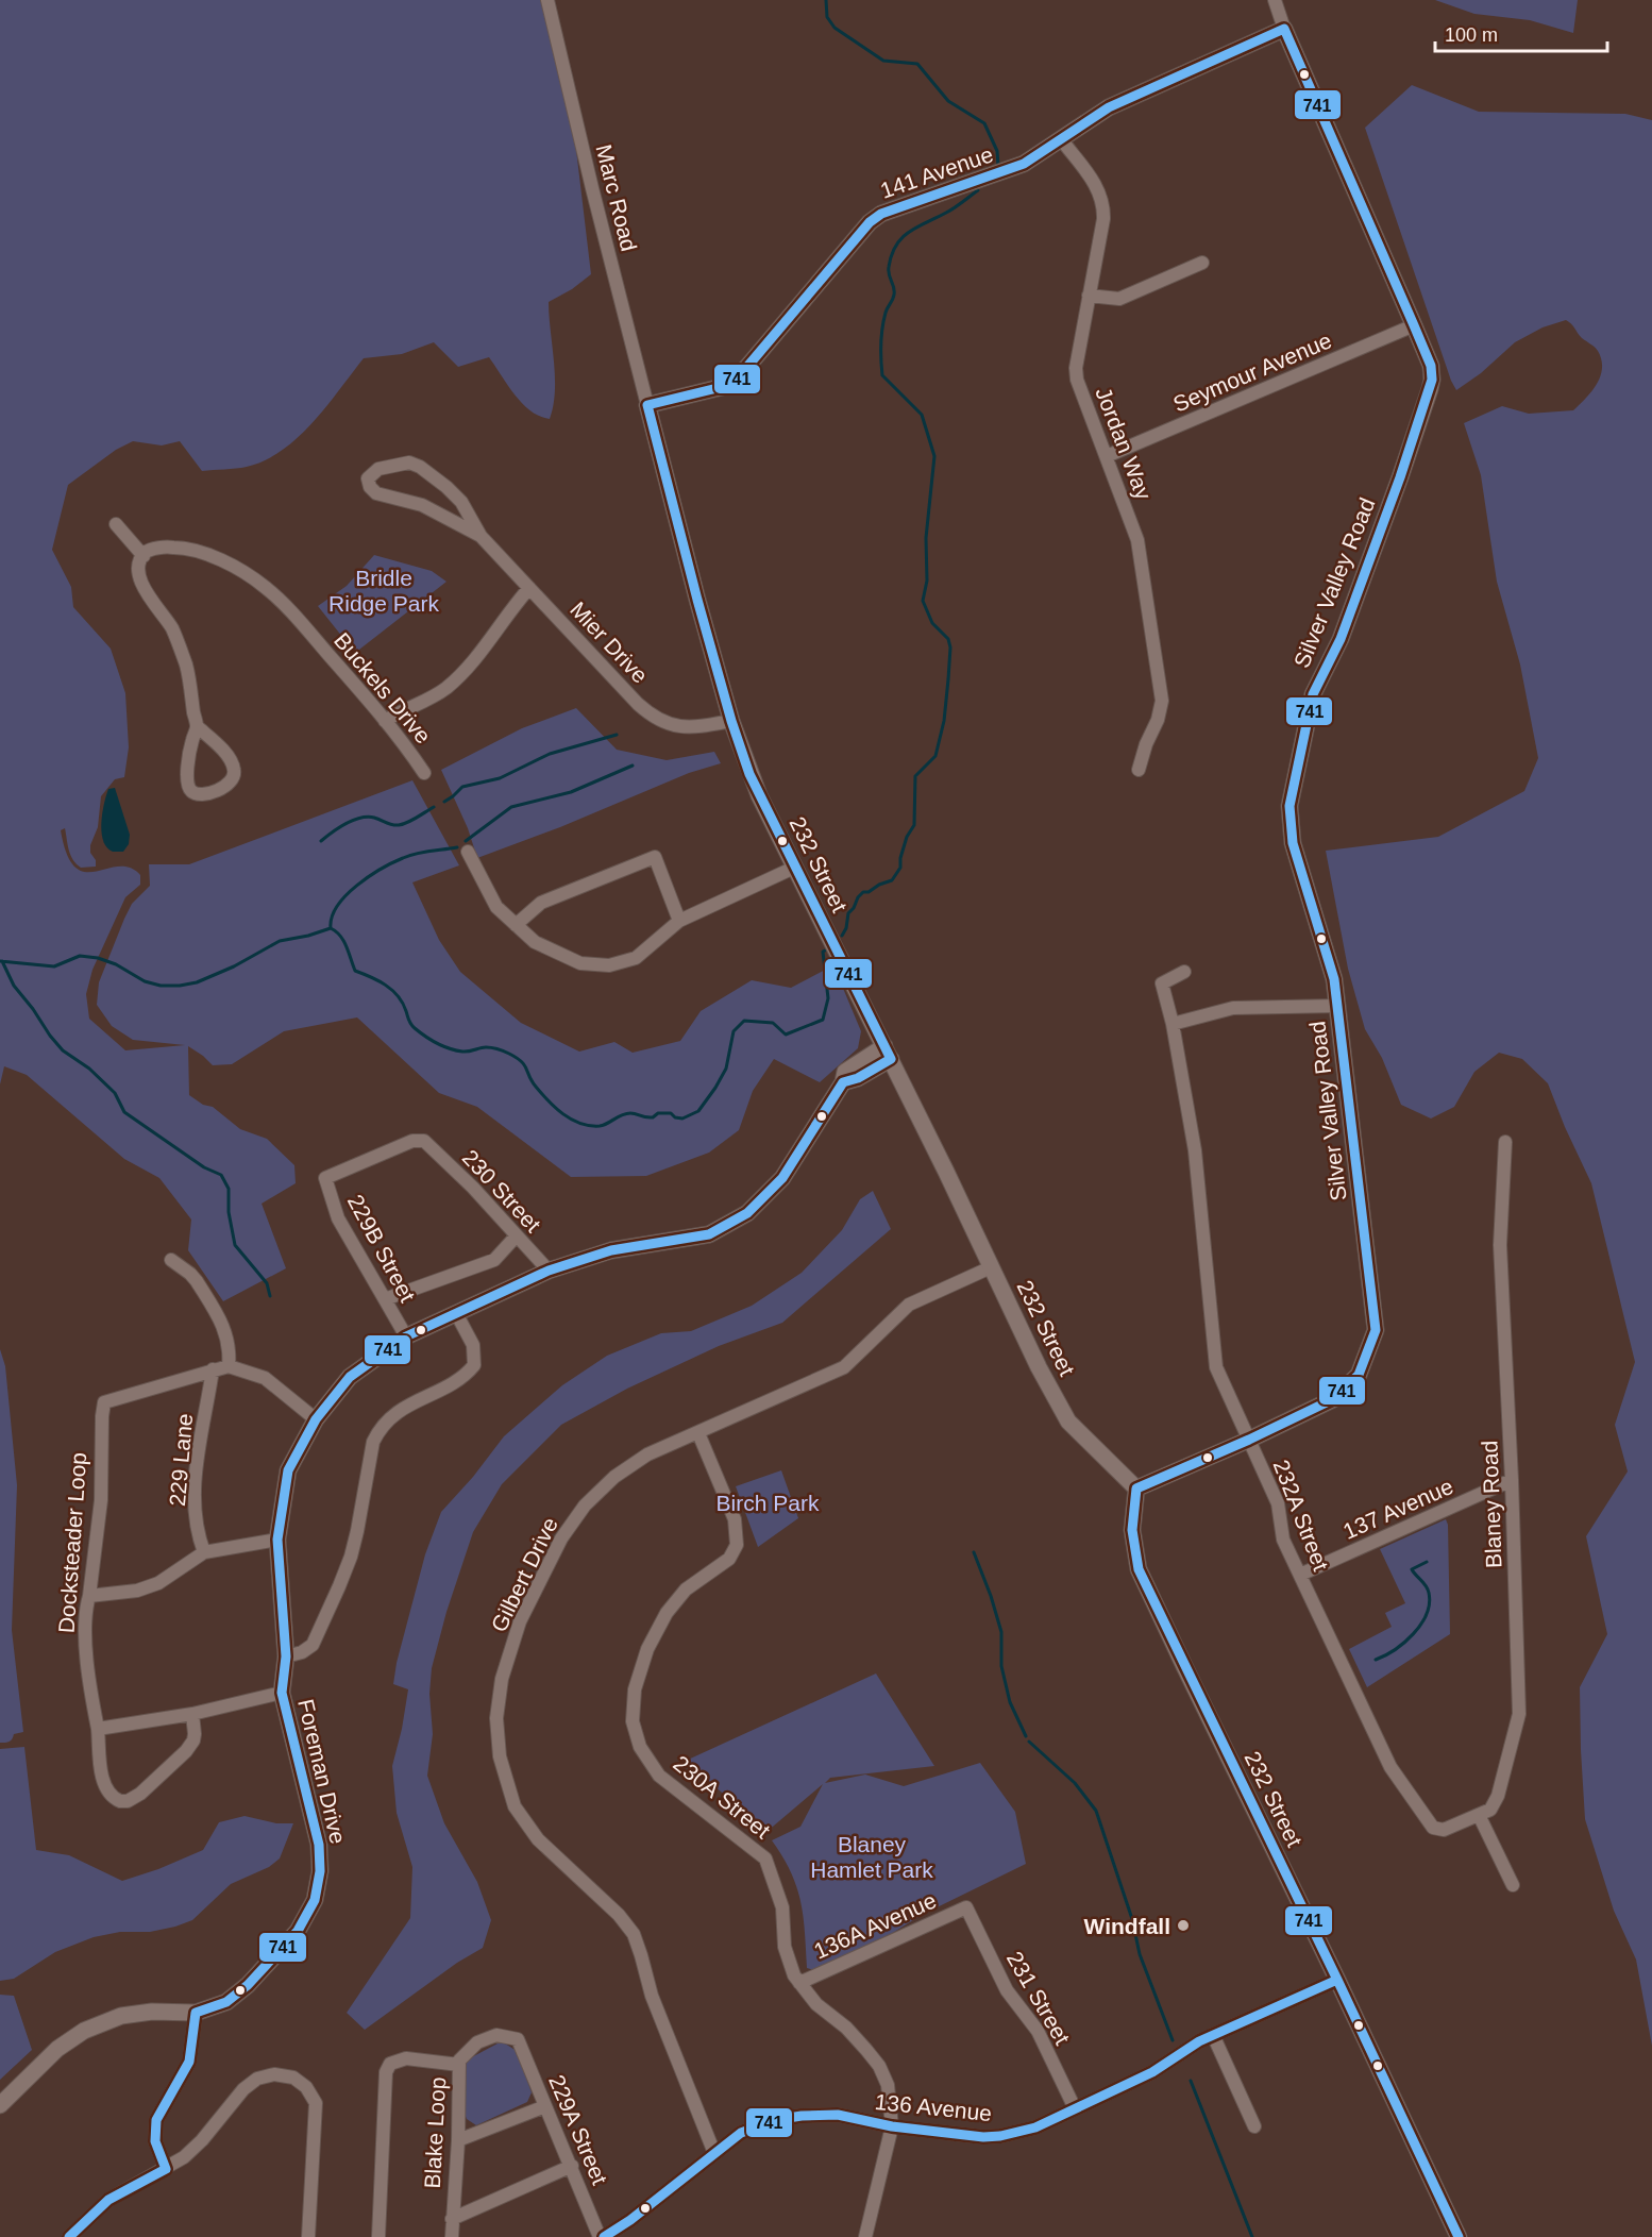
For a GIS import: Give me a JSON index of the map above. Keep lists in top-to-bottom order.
{
  "streets": {
    "street": [
      "141 Avenue",
      "Marc Road",
      "Seymour Avenue",
      "Jordan Way",
      "Silver Valley Road",
      "Mier Drive",
      "Buckels Drive",
      "232 Street",
      "230 Street",
      "229B Street",
      "229 Lane",
      "Blaney Road",
      "137 Avenue",
      "232A Street",
      "Docksteader Loop",
      "Gilbert Drive",
      "Foreman Drive",
      "230A Street",
      "136A Avenue",
      "231 Street",
      "136 Avenue",
      "229A Street",
      "Blake Loop"
    ]
  },
  "crossings": [
    ["141 Avenue", "Marc Road"],
    ["141 Avenue", "Jordan Way"],
    ["141 Avenue", "Silver Valley Road"],
    ["141 Avenue", "232 Street"],
    ["Marc Road", "232 Street"],
    ["Seymour Avenue", "Jordan Way"],
    ["Seymour Avenue", "Silver Valley Road"],
    ["Silver Valley Road", "232 Street"],
    ["Silver Valley Road", "232A Street"],
    ["Mier Drive", "232 Street"],
    ["232 Street", "Gilbert Drive"],
    ["232 Street", "Foreman Drive"],
    ["232 Street", "136 Avenue"],
    ["230 Street", "229B Street"],
    ["230 Street", "Foreman Drive"],
    ["229B Street", "Foreman Drive"],
    ["229 Lane", "Docksteader Loop"],
    ["Blaney Road", "137 Avenue"],
    ["Blaney Road", "232A Street"],
    ["137 Avenue", "232A Street"],
    ["Docksteader Loop", "Foreman Drive"],
    ["Gilbert Drive", "230A Street"],
    ["Gilbert Drive", "136 Avenue"],
    ["230A Street", "136A Avenue"],
    ["230A Street", "136 Avenue"],
    ["136A Avenue", "231 Street"],
    ["231 Street", "136 Avenue"],
    ["136 Avenue", "229A Street"],
    ["229A Street", "Blake Loop"]
  ],
  "parks": ["Bridle Ridge Park", "Birch Park", "Blaney Hamlet Park"],
  "places": ["Windfall"],
  "lines": ["transit line 741"],
  "scale_bar": "100 m"
}
